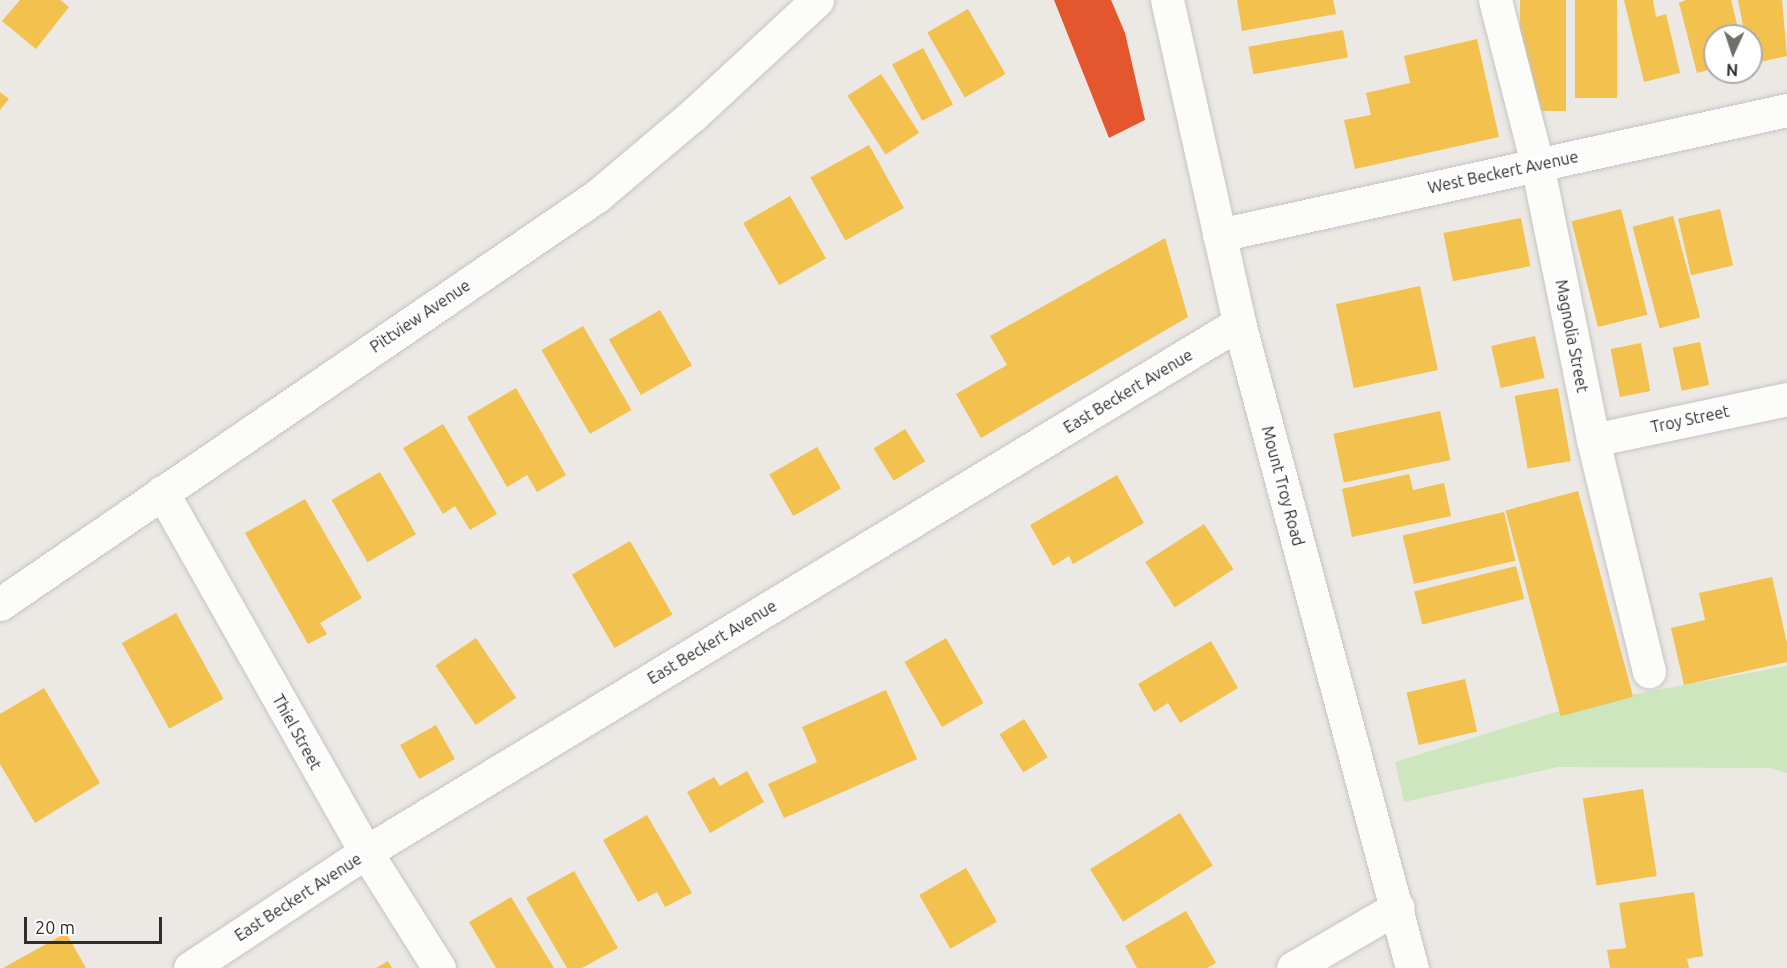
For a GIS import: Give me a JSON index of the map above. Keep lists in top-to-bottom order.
{
  "streets": {
    "street": [
      "West Beckert Avenue",
      "Pittview Avenue",
      "Magnolia Street",
      "East Beckert Avenue",
      "Troy Street",
      "Mount Troy Road",
      "Thiel Street"
    ]
  },
  "crossings": [
    ["West Beckert Avenue", "Magnolia Street"],
    ["West Beckert Avenue", "Mount Troy Road"],
    ["Pittview Avenue", "Thiel Street"],
    ["Magnolia Street", "Troy Street"],
    ["East Beckert Avenue", "Mount Troy Road"],
    ["East Beckert Avenue", "Thiel Street"]
  ],
  "scale_bar": "20 m",
  "north": "bottom"
}
